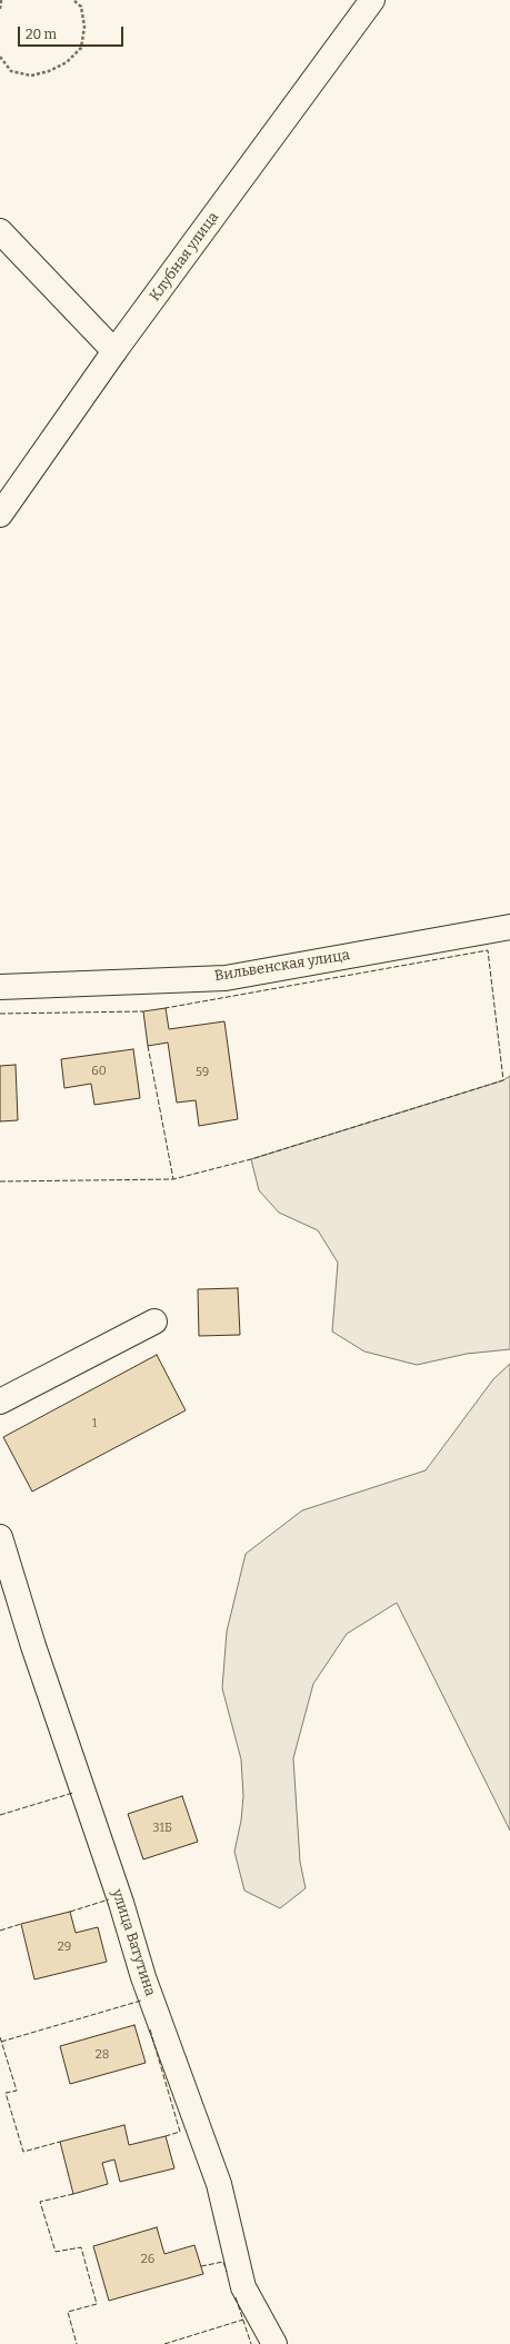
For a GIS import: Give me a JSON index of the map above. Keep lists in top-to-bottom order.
{
  "streets": {
    "street": ["Клубная улица", "Вильвенская улица", "улица Ватутина"]
  },
  "house_numbers": [
    "60",
    "59",
    "1",
    "31Б",
    "29",
    "28",
    "26"
  ],
  "scale_bar": "20 m"
}
